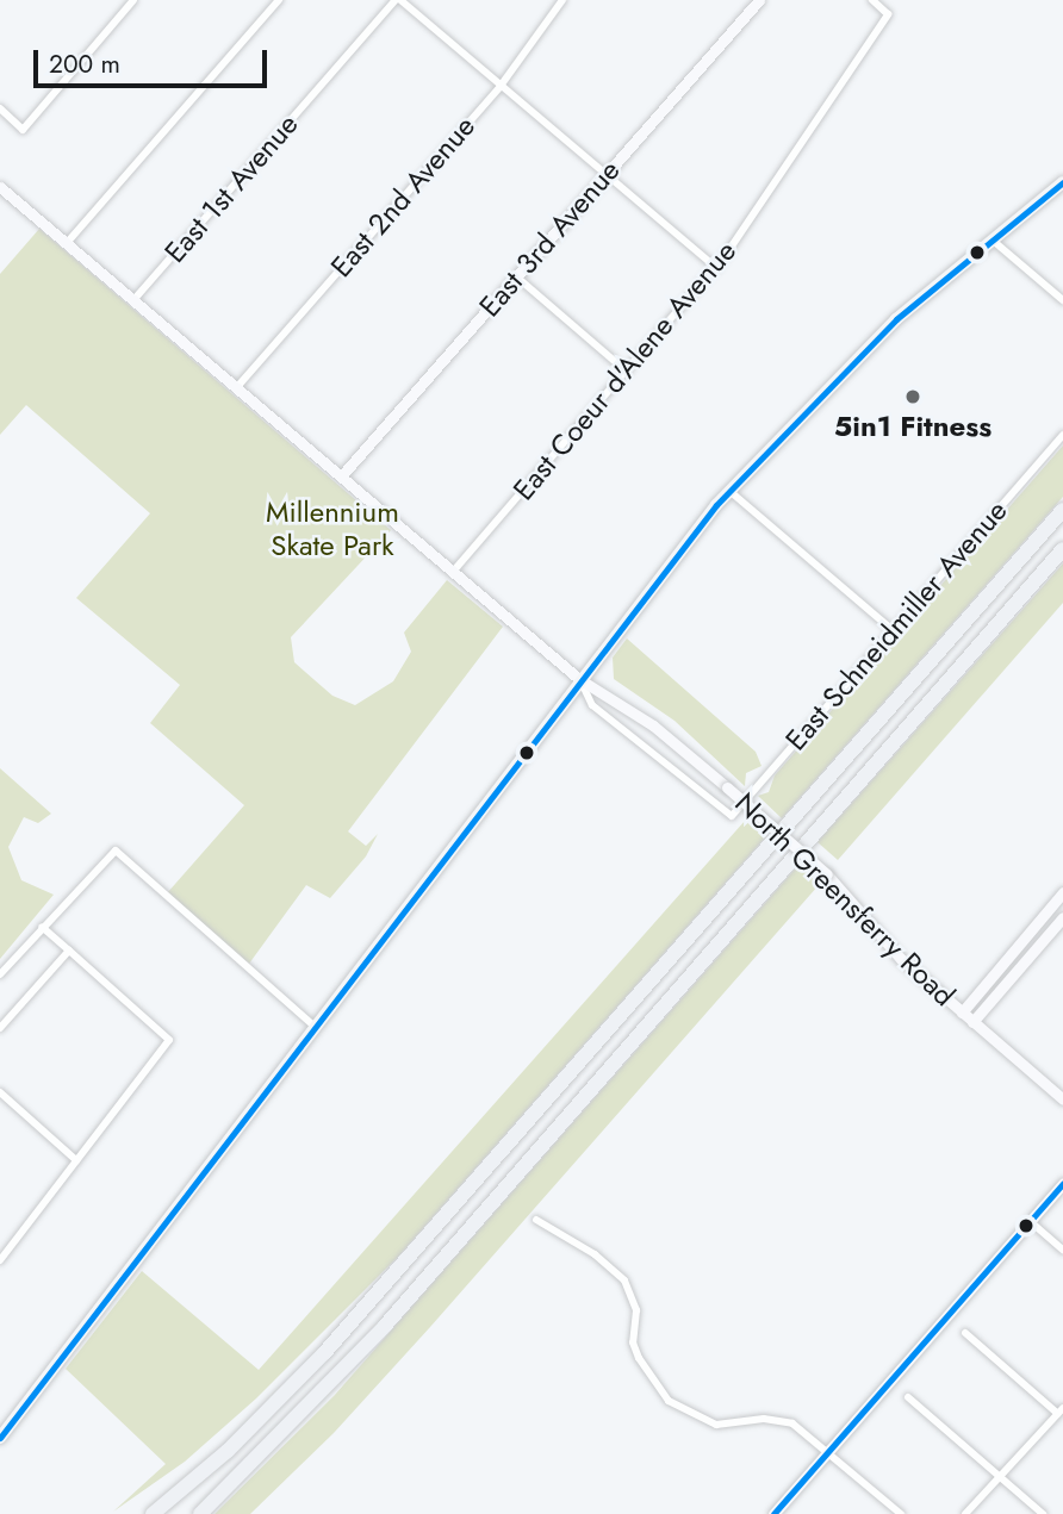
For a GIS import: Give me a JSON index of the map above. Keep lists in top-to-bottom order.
{
  "streets": {
    "street": [
      "East 1st Avenue",
      "East 2nd Avenue",
      "East 3rd Avenue",
      "East Coeur d'Alene Avenue",
      "East Schneidmiller Avenue",
      "North Greensferry Road"
    ]
  },
  "crossings": [
    ["East 1st Avenue", "North Greensferry Road"],
    ["East 2nd Avenue", "North Greensferry Road"],
    ["East 3rd Avenue", "North Greensferry Road"],
    ["East Coeur d'Alene Avenue", "North Greensferry Road"],
    ["East Schneidmiller Avenue", "North Greensferry Road"]
  ],
  "parks": ["Millennium Skate Park"],
  "places": ["5in1 Fitness"],
  "scale_bar": "200 m"
}
